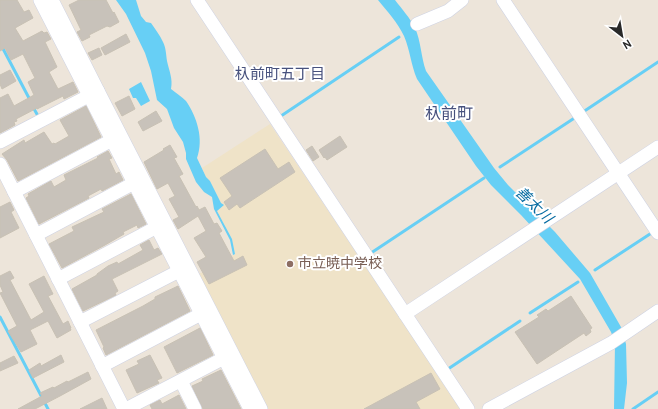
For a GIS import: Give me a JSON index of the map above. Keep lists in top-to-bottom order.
{
  "districts": ["杁前町五丁目", "杁前町"],
  "water": ["善太川"],
  "places": ["市立暁中学校"],
  "north": "bottom right"
}
